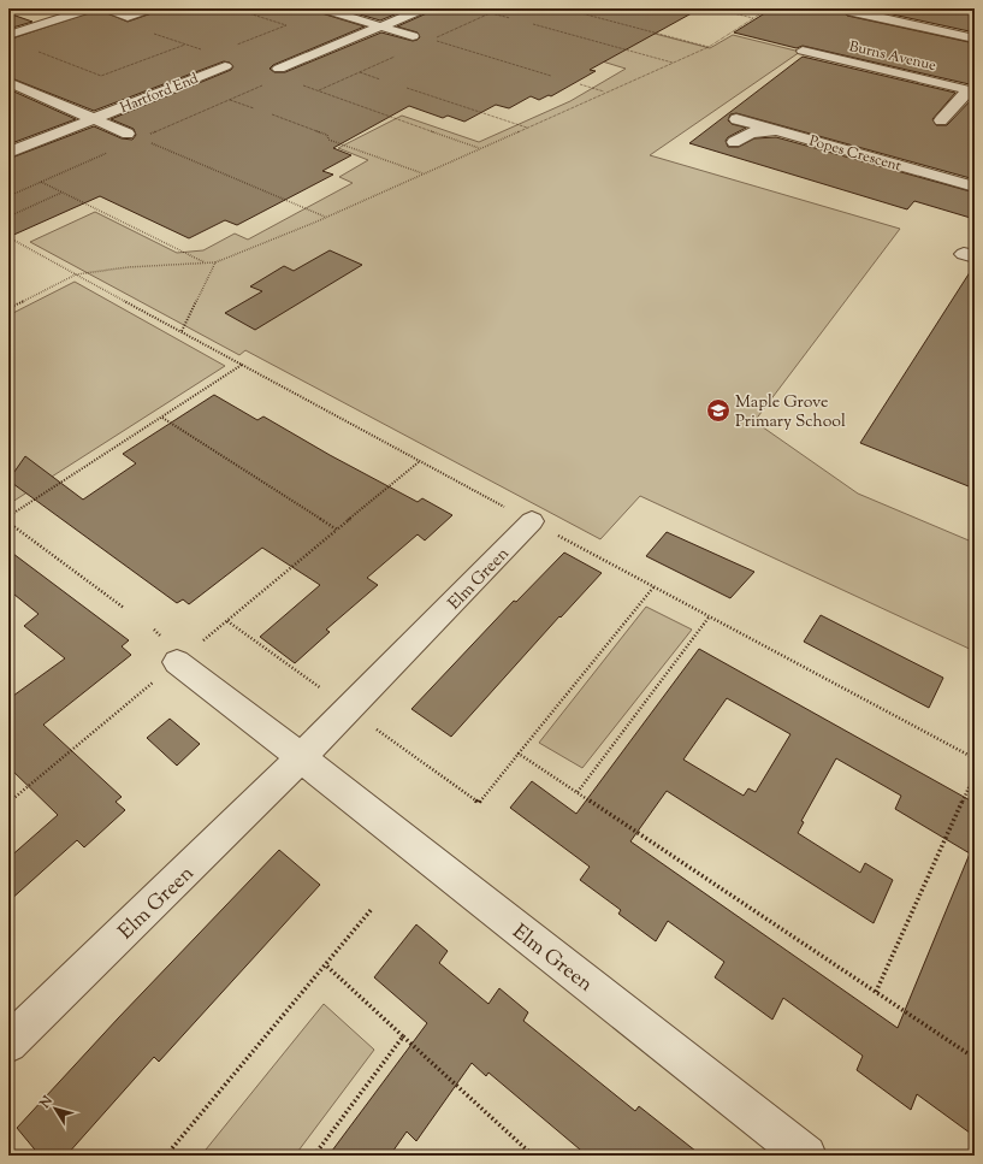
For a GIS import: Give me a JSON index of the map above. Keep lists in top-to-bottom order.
{
  "streets": {
    "street": [
      "Burns Avenue",
      "Hartford End",
      "Popes Crescent",
      "Elm Green"
    ]
  },
  "places": {
    "school or university": ["Maple Grove Primary School"]
  },
  "north": "top left"
}
